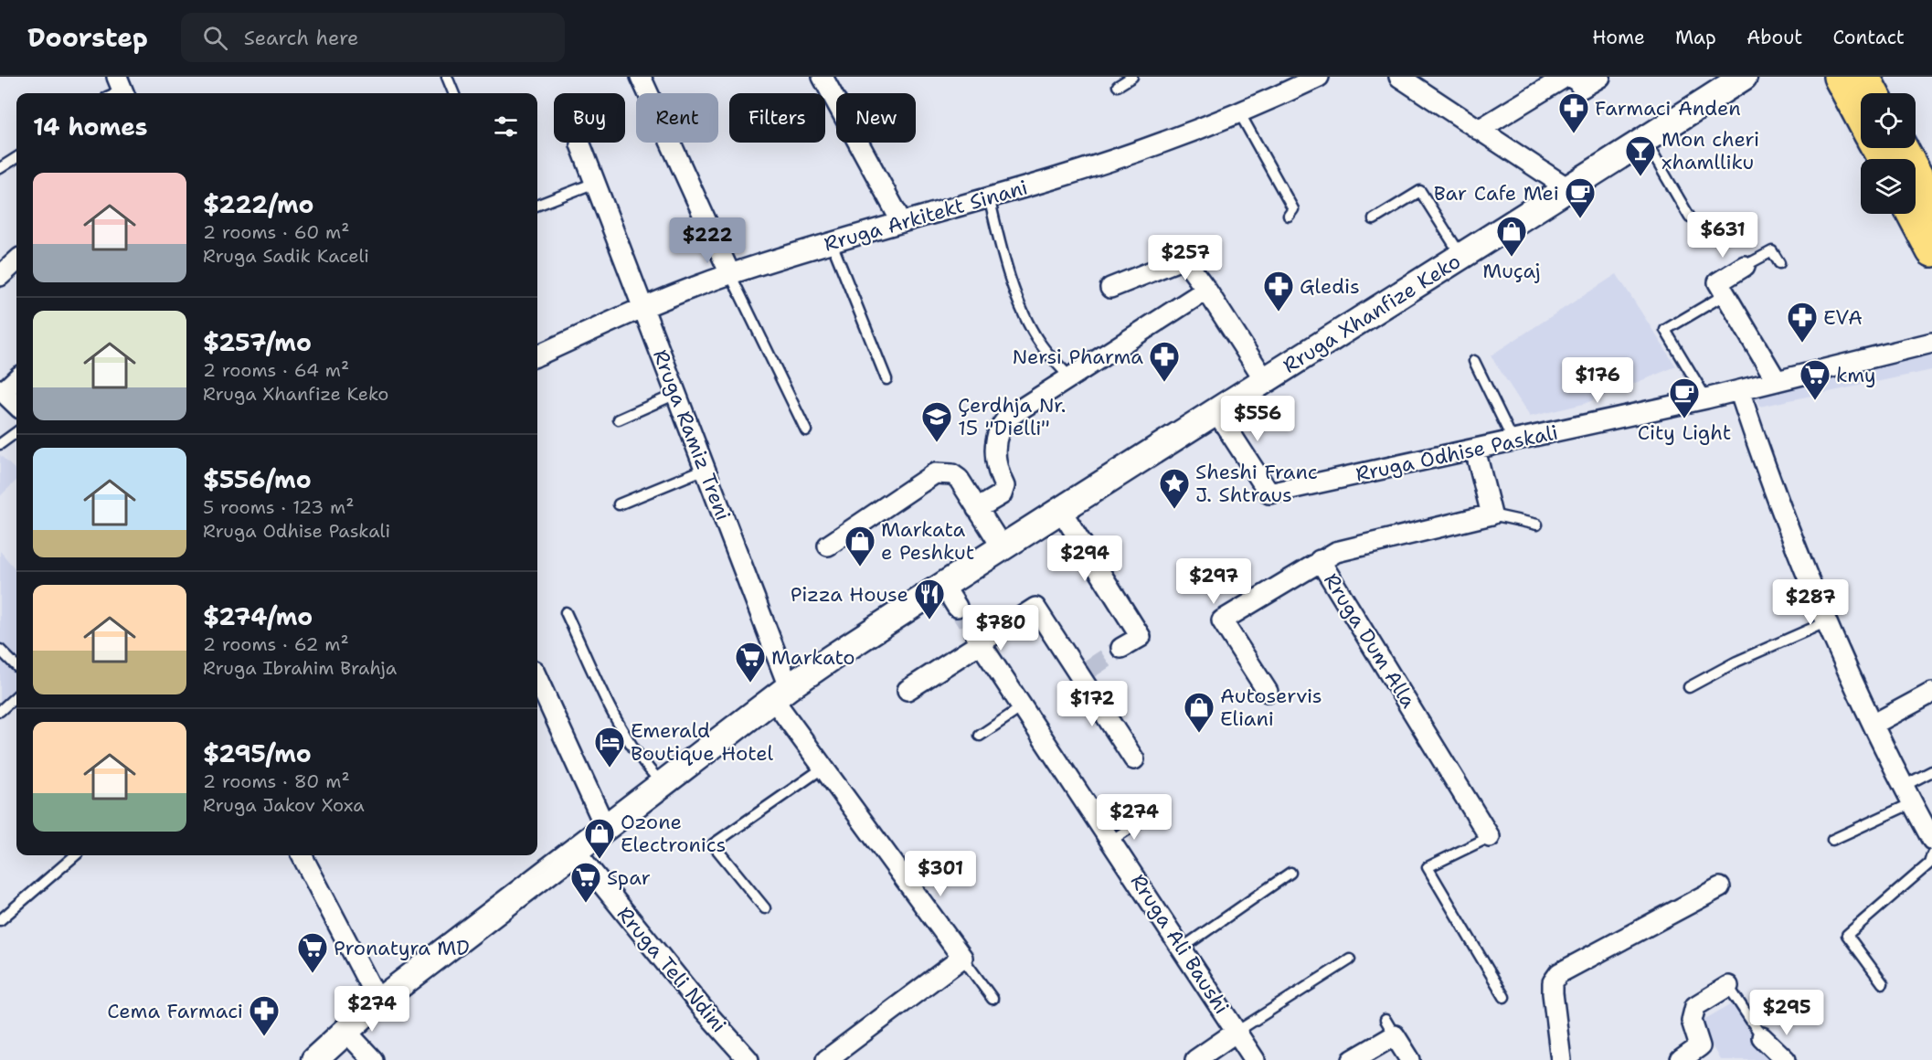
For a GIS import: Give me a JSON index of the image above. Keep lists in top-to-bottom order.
{
  "streets": {
    "main road": ["Rruga Xhanfize Keko"],
    "street": [
      "Rruga Arkitekt Sinani",
      "Rruga Ramiz Treni",
      "Rruga Odhise Paskali",
      "Rruga Dum Alla",
      "Rruga Ali Baushi",
      "Rruga Teli Ndini"
    ]
  },
  "crossings": [
    ["Rruga Arkitekt Sinani", "Rruga Ramiz Treni"],
    ["Rruga Xhanfize Keko", "Rruga Ramiz Treni"],
    ["Rruga Xhanfize Keko", "Rruga Odhise Paskali"],
    ["Rruga Xhanfize Keko", "Rruga Teli Ndini"]
  ],
  "places": {
    "pharmacy": [
      "Farmaci Anden",
      "Gledis",
      "EVA",
      "Nersi Pharma",
      "Cema Farmaci"
    ],
    "bar": ["Mon cheri xhamlliku"],
    "cafe": ["Bar Cafe Mei", "City Light"],
    "shop": [
      "Muçaj",
      "Markata e Peshkut",
      "Autoservis Eliani",
      "Ozone Electronics"
    ],
    "supermarket": [
      "kmy",
      "Markato",
      "Spar",
      "Pronatyra MD"
    ],
    "school or university": ["Çerdhja Nr. 15 \"Dielli\""],
    "place": ["Sheshi Franc J. Shtraus"],
    "restaurant": ["Pizza House"],
    "hotel": ["Emerald Boutique Hotel"]
  },
  "page": {
    "header": "Doorstep",
    "search": "Search here",
    "nav": [
      "Home",
      "Map",
      "About",
      "Contact"
    ],
    "chip": [
      "Buy",
      "Rent",
      "Filters",
      "New"
    ],
    "heading": "14 homes",
    "list": [
      {
        "name": "$222/mo",
        "note": "2 rooms · 60 m² · Rruga Sadik Kaceli"
      },
      {
        "name": "$257/mo",
        "note": "2 rooms · 64 m² · Rruga Xhanfize Keko"
      },
      {
        "name": "$556/mo",
        "note": "5 rooms · 123 m² · Rruga Odhise Paskali"
      },
      {
        "name": "$274/mo",
        "note": "2 rooms · 62 m² · Rruga Ibrahim Brahja"
      },
      {
        "name": "$295/mo",
        "note": "2 rooms · 80 m² · Rruga Jakov Xoxa"
      }
    ],
    "price": [
      "$631",
      "$222",
      "$257",
      "$176",
      "$556",
      "$294",
      "$297",
      "$287",
      "$780",
      "$172",
      "$274",
      "$301",
      "$274",
      "$295"
    ]
  }
}
